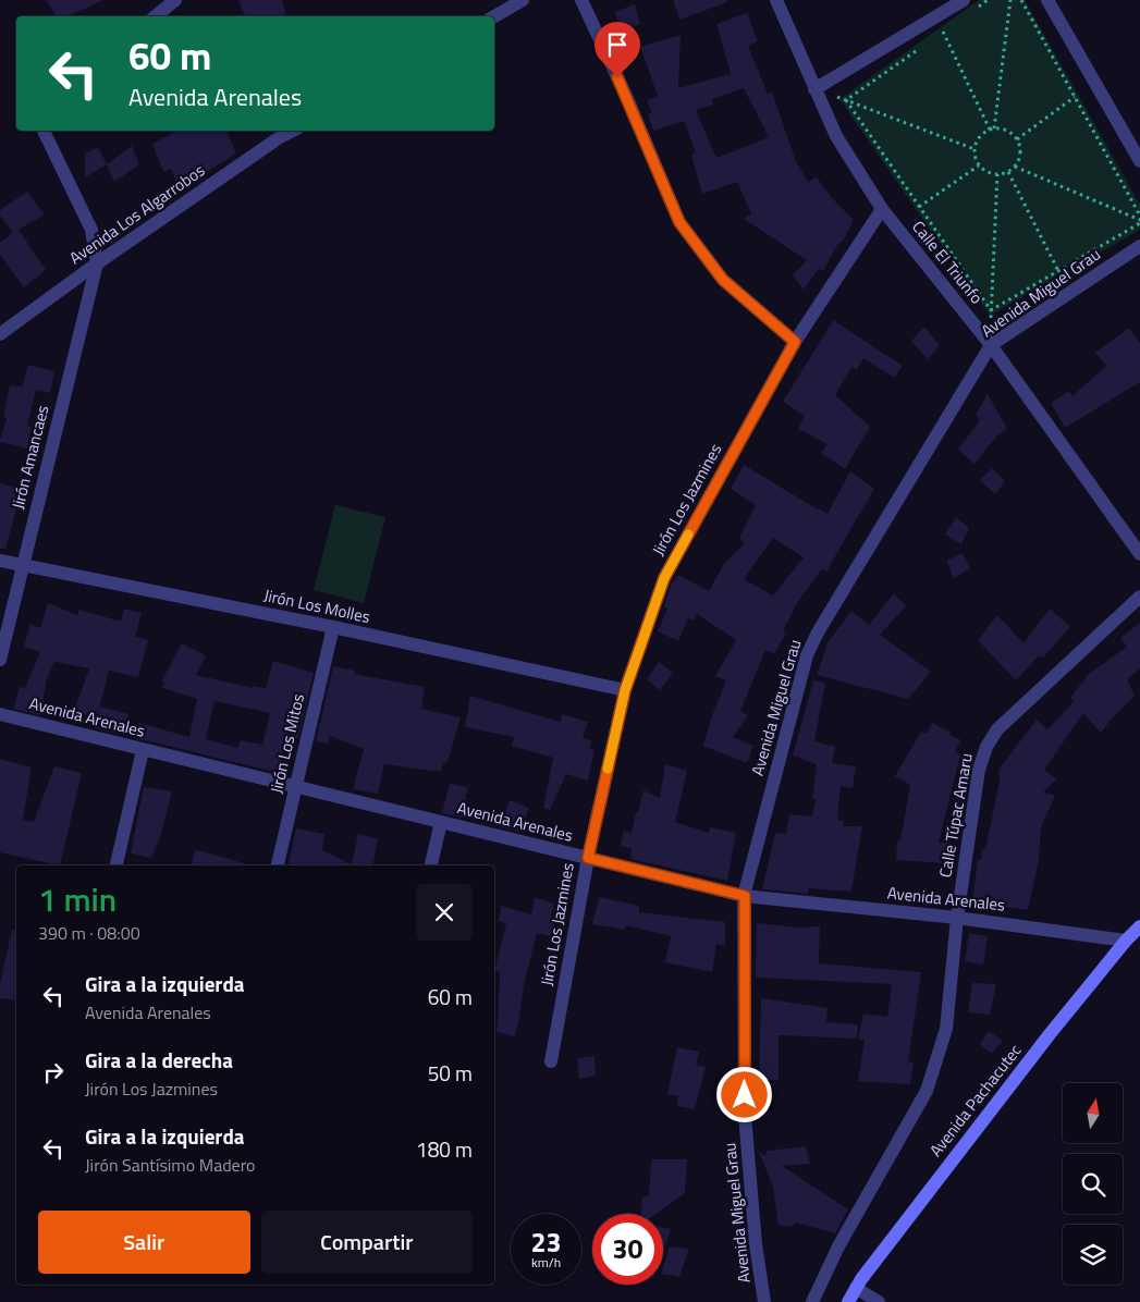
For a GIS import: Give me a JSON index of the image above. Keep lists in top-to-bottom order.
{
  "streets": {
    "main road": ["Avenida Pachacutec"],
    "street": [
      "Avenida Los Algarrobos",
      "Calle El Triunfo",
      "Avenida Miguel Grau",
      "Jirón Amancaes",
      "Jirón Los Jazmines",
      "Jirón Los Molles",
      "Avenida Arenales",
      "Jirón Los Mitos",
      "Calle Túpac Amaru"
    ]
  },
  "crossings": [
    ["Avenida Los Algarrobos", "Jirón Amancaes"],
    ["Calle El Triunfo", "Avenida Miguel Grau"],
    ["Calle El Triunfo", "Jirón Los Jazmines"],
    ["Avenida Miguel Grau", "Avenida Arenales"],
    ["Jirón Amancaes", "Jirón Los Molles"],
    ["Jirón Los Jazmines", "Jirón Los Molles"],
    ["Jirón Los Jazmines", "Avenida Arenales"],
    ["Jirón Los Molles", "Jirón Los Mitos"],
    ["Avenida Arenales", "Jirón Los Mitos"],
    ["Avenida Arenales", "Calle Túpac Amaru"],
    ["Avenida Arenales", "Avenida Pachacutec"]
  ],
  "north": "top",
  "page": {
    "turn": ["60 m", "Avenida Arenales"],
    "heading": ["1 min", "390 m · 08:00"],
    "list": [
      {
        "name": "Gira a la izquierda",
        "note": "Avenida Arenales",
        "value": "60 m"
      },
      {
        "name": "Gira a la derecha",
        "note": "Jirón Los Jazmines",
        "value": "50 m"
      },
      {
        "name": "Gira a la izquierda",
        "note": "Jirón Santísimo Madero",
        "value": "180 m"
      }
    ],
    "buttons": ["Salir", "Compartir"],
    "speed": "23 km/h",
    "limit": "30"
  }
}
